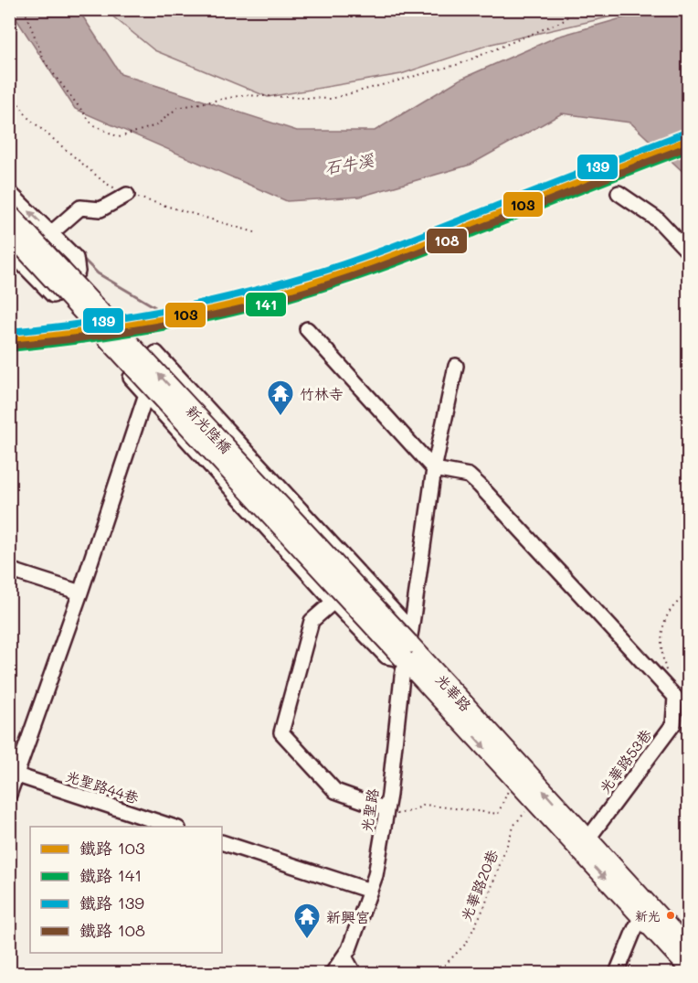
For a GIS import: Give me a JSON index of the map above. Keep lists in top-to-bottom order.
{
  "streets": {
    "main road": ["新光陸橋", "光華路"],
    "street": ["光華路53巷", "光聖路44巷", "光聖路"],
    "path": ["光華路20巷"]
  },
  "crossings": [
    ["新光陸橋", "光華路"],
    ["新光陸橋", "光聖路"],
    ["光華路", "光華路53巷"],
    ["光華路", "光聖路"],
    ["光華路", "光華路20巷"]
  ],
  "water": ["石牛溪"],
  "places": {
    "temple": ["竹林寺", "新興宮"],
    "other": ["新光"]
  },
  "lines": [
    "rail line 139",
    "rail line 103",
    "rail line 108",
    "rail line 141"
  ],
  "legend": [
    "鐵路 103",
    "鐵路 141",
    "鐵路 139",
    "鐵路 108"
  ]
}
